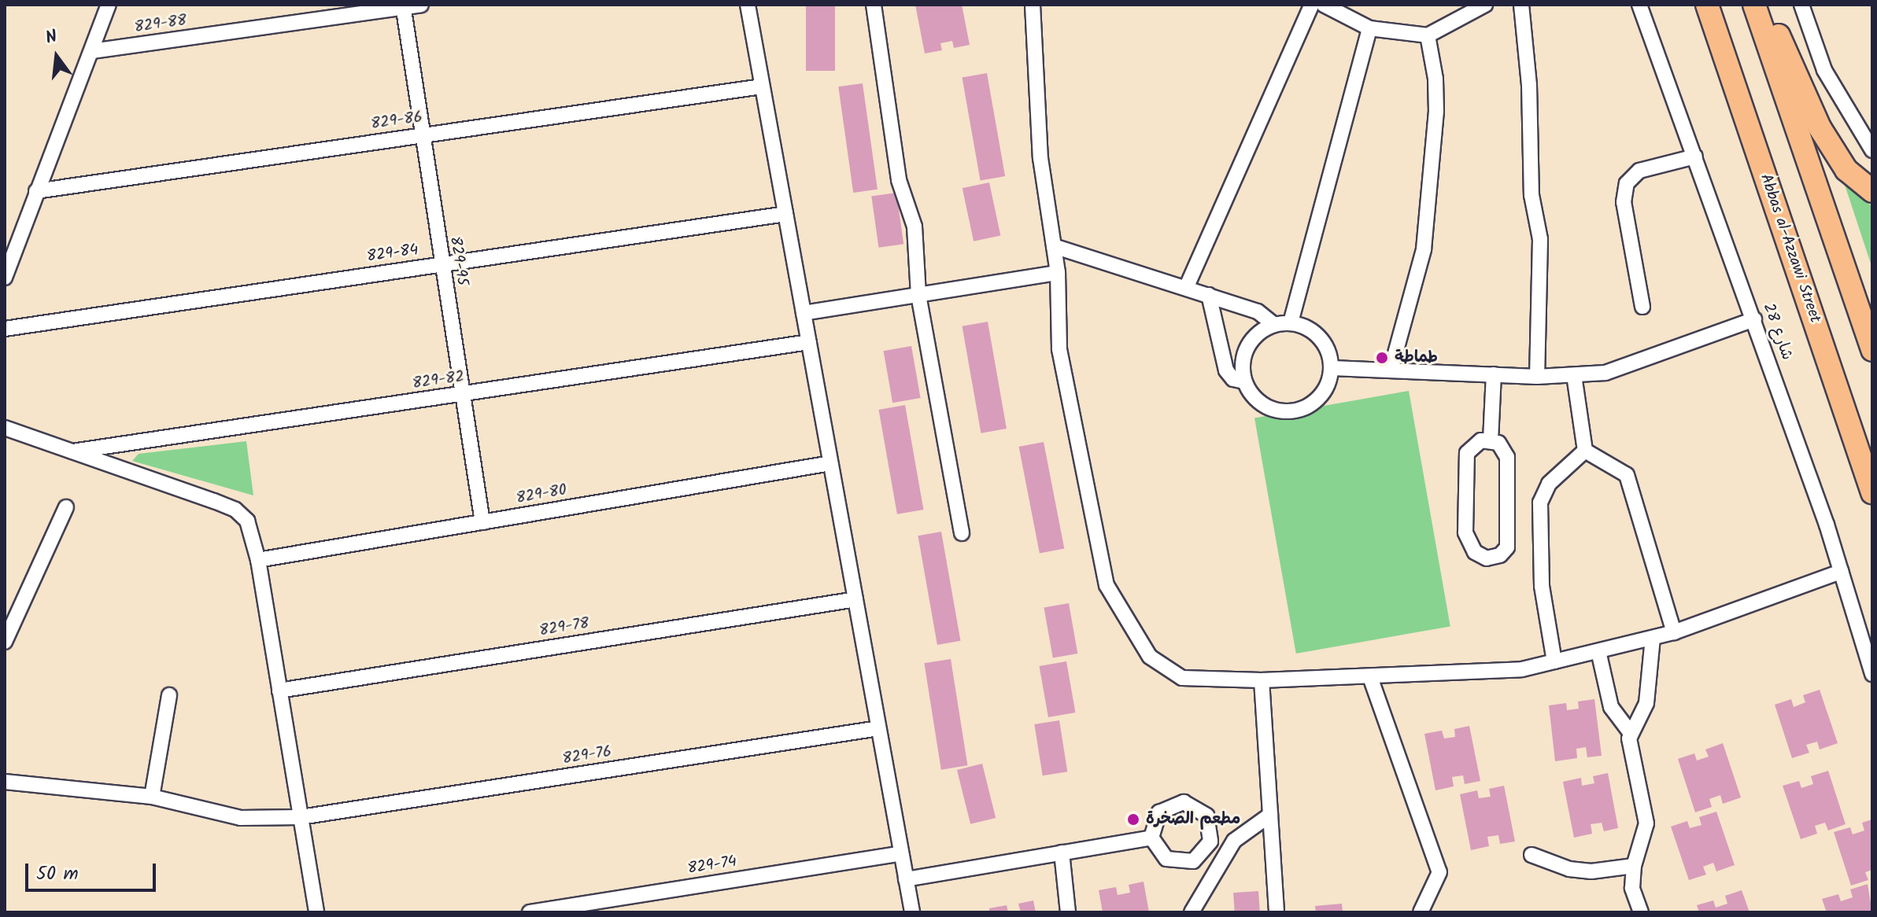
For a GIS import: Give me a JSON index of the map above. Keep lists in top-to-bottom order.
{
  "streets": {
    "main road": ["Abbas al-Azzawi Street"],
    "street": [
      "829-88",
      "829-86",
      "829-84",
      "829-95",
      "شارع 28",
      "829-82",
      "829-80",
      "829-78",
      "829-76",
      "829-74"
    ]
  },
  "crossings": [
    ["829-88", "829-95"],
    ["829-86", "829-95"],
    ["829-84", "829-95"],
    ["829-95", "829-82"],
    ["829-95", "829-80"]
  ],
  "places": ["طماطة", "مطعم الصخرة"],
  "scale_bar": "50 m",
  "north": "top"
}
